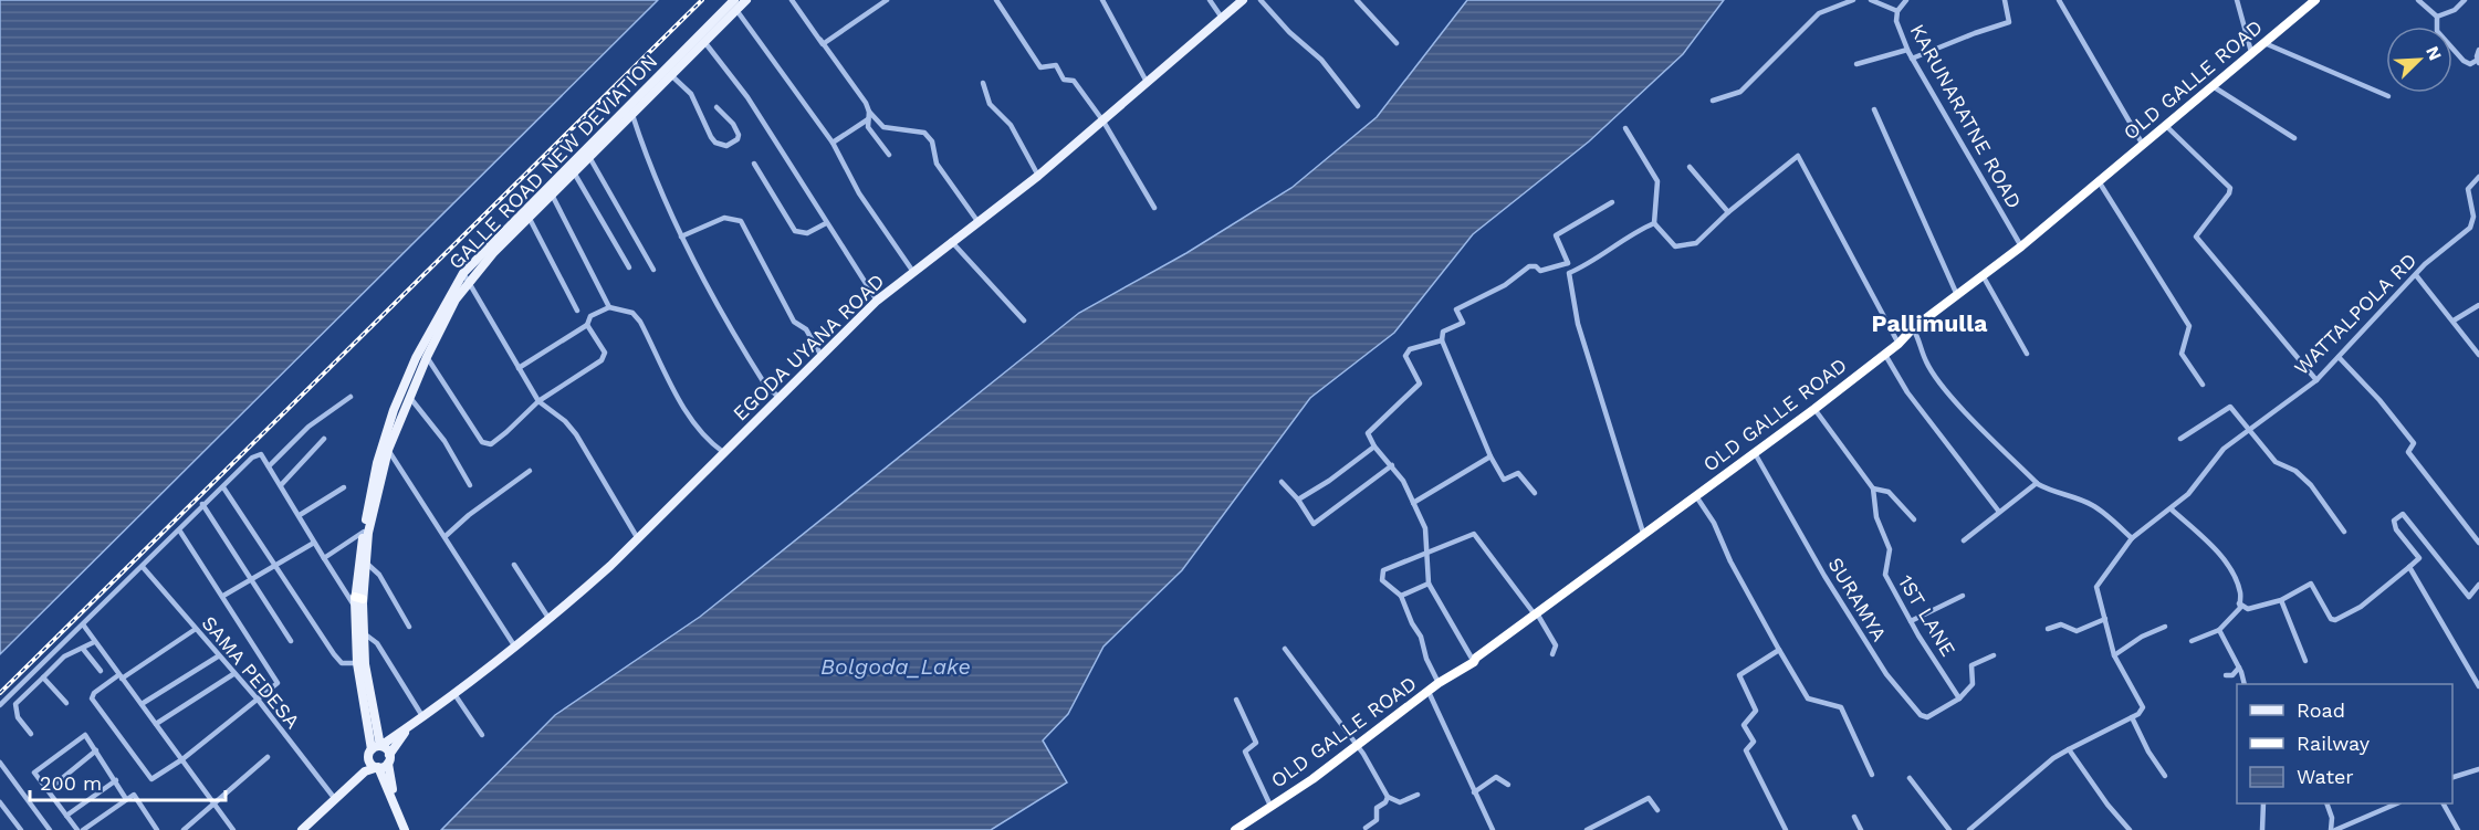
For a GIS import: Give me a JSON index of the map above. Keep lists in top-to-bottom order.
{
  "streets": {
    "highway": ["OLD GALLE ROAD"],
    "main road": ["GALLE ROAD NEW DEVIATION", "EGODA UYANA ROAD"],
    "street": [
      "KARUNARATNE ROAD",
      "WATTALPOLA RD",
      "SURAMYA",
      "1ST LANE",
      "SAMA PEDESA"
    ]
  },
  "crossings": [
    ["OLD GALLE ROAD", "KARUNARATNE ROAD"],
    ["OLD GALLE ROAD", "SURAMYA"],
    ["GALLE ROAD NEW DEVIATION", "EGODA UYANA ROAD"],
    ["SURAMYA", "1ST LANE"]
  ],
  "districts": ["Pallimulla"],
  "water": ["Bolgoda_Lake"],
  "legend": ["Road", "Railway", "Water"],
  "scale_bar": "200 m",
  "north": "top right"
}
